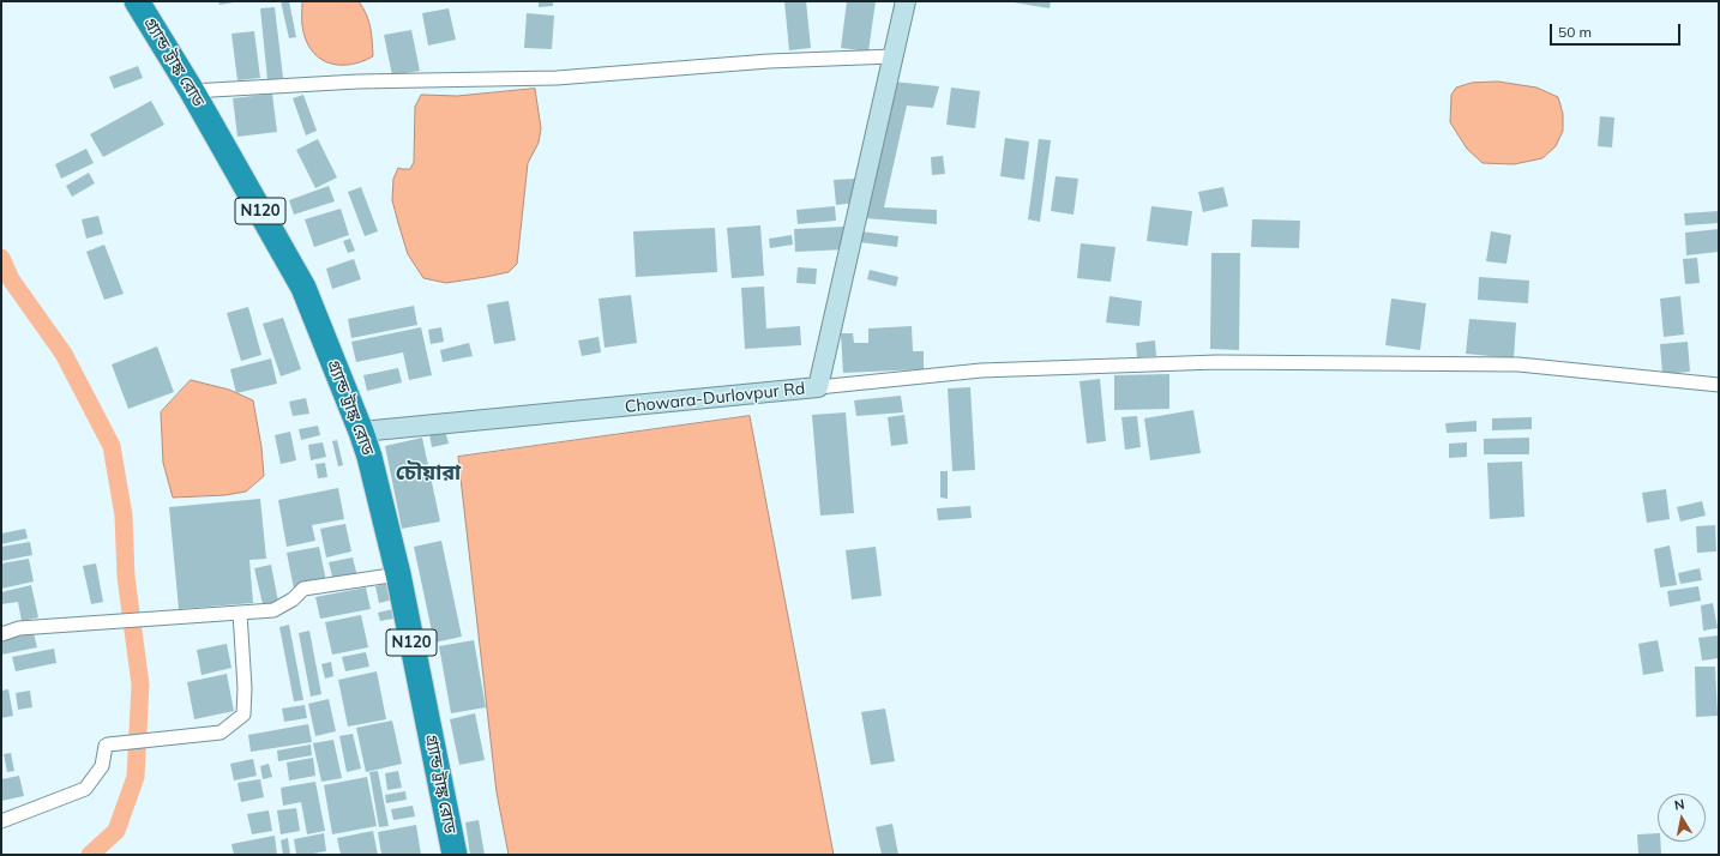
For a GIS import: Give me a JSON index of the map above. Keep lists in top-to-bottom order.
{
  "streets": {
    "highway": ["গ্র্যান্ড ট্রাঙ্ক রোড", "N120"],
    "street": ["Chowara-Durlovpur Rd"]
  },
  "crossings": [
    ["গ্র্যান্ড ট্রাঙ্ক রোড", "Chowara-Durlovpur Rd"]
  ],
  "districts": ["চৌয়ারা"],
  "scale_bar": "50 m",
  "north": "top"
}
